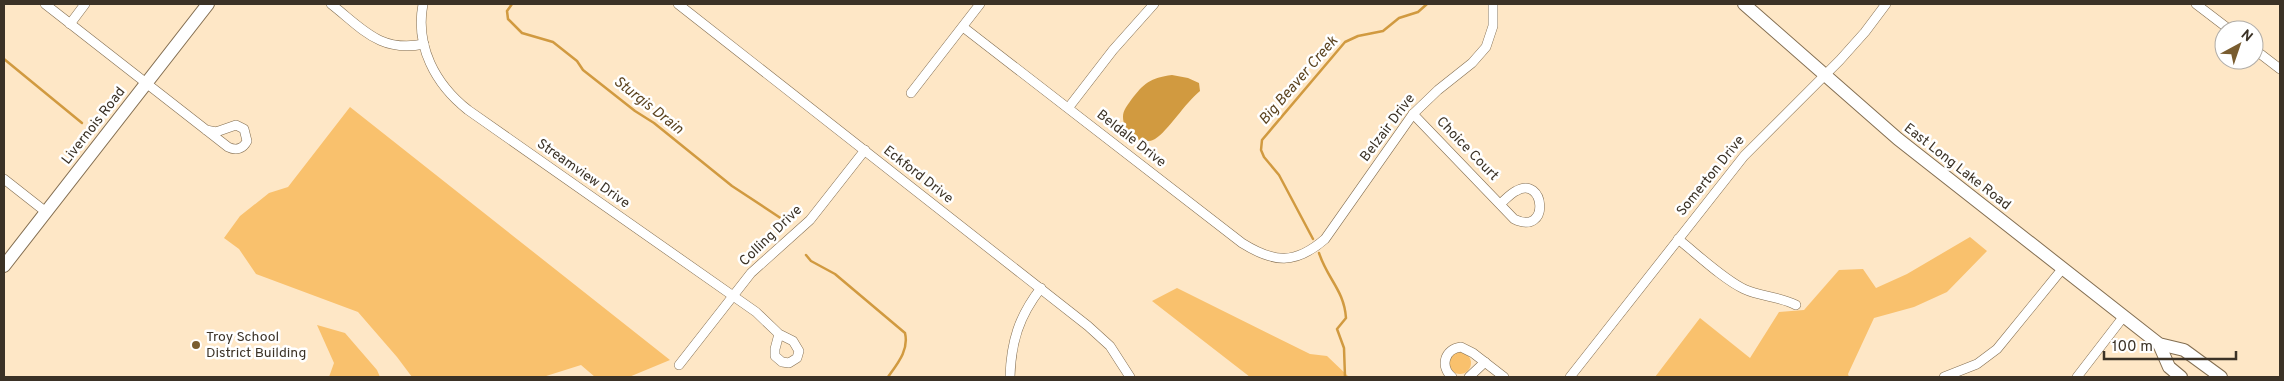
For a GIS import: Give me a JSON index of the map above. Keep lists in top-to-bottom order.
{
  "streets": {
    "main road": ["Livernois Road", "East Long Lake Road"],
    "street": [
      "Belzair Drive",
      "Beldale Drive",
      "Choice Court",
      "Streamview Drive",
      "Eckford Drive",
      "Somerton Drive",
      "Colling Drive"
    ]
  },
  "crossings": [
    ["Belzair Drive", "Beldale Drive"],
    ["Belzair Drive", "Choice Court"],
    ["East Long Lake Road", "Somerton Drive"],
    ["Streamview Drive", "Colling Drive"],
    ["Eckford Drive", "Colling Drive"]
  ],
  "water": ["Big Beaver Creek", "Sturgis Drain"],
  "places": ["Troy School District Building"],
  "scale_bar": "100 m",
  "north": "top right"
}
